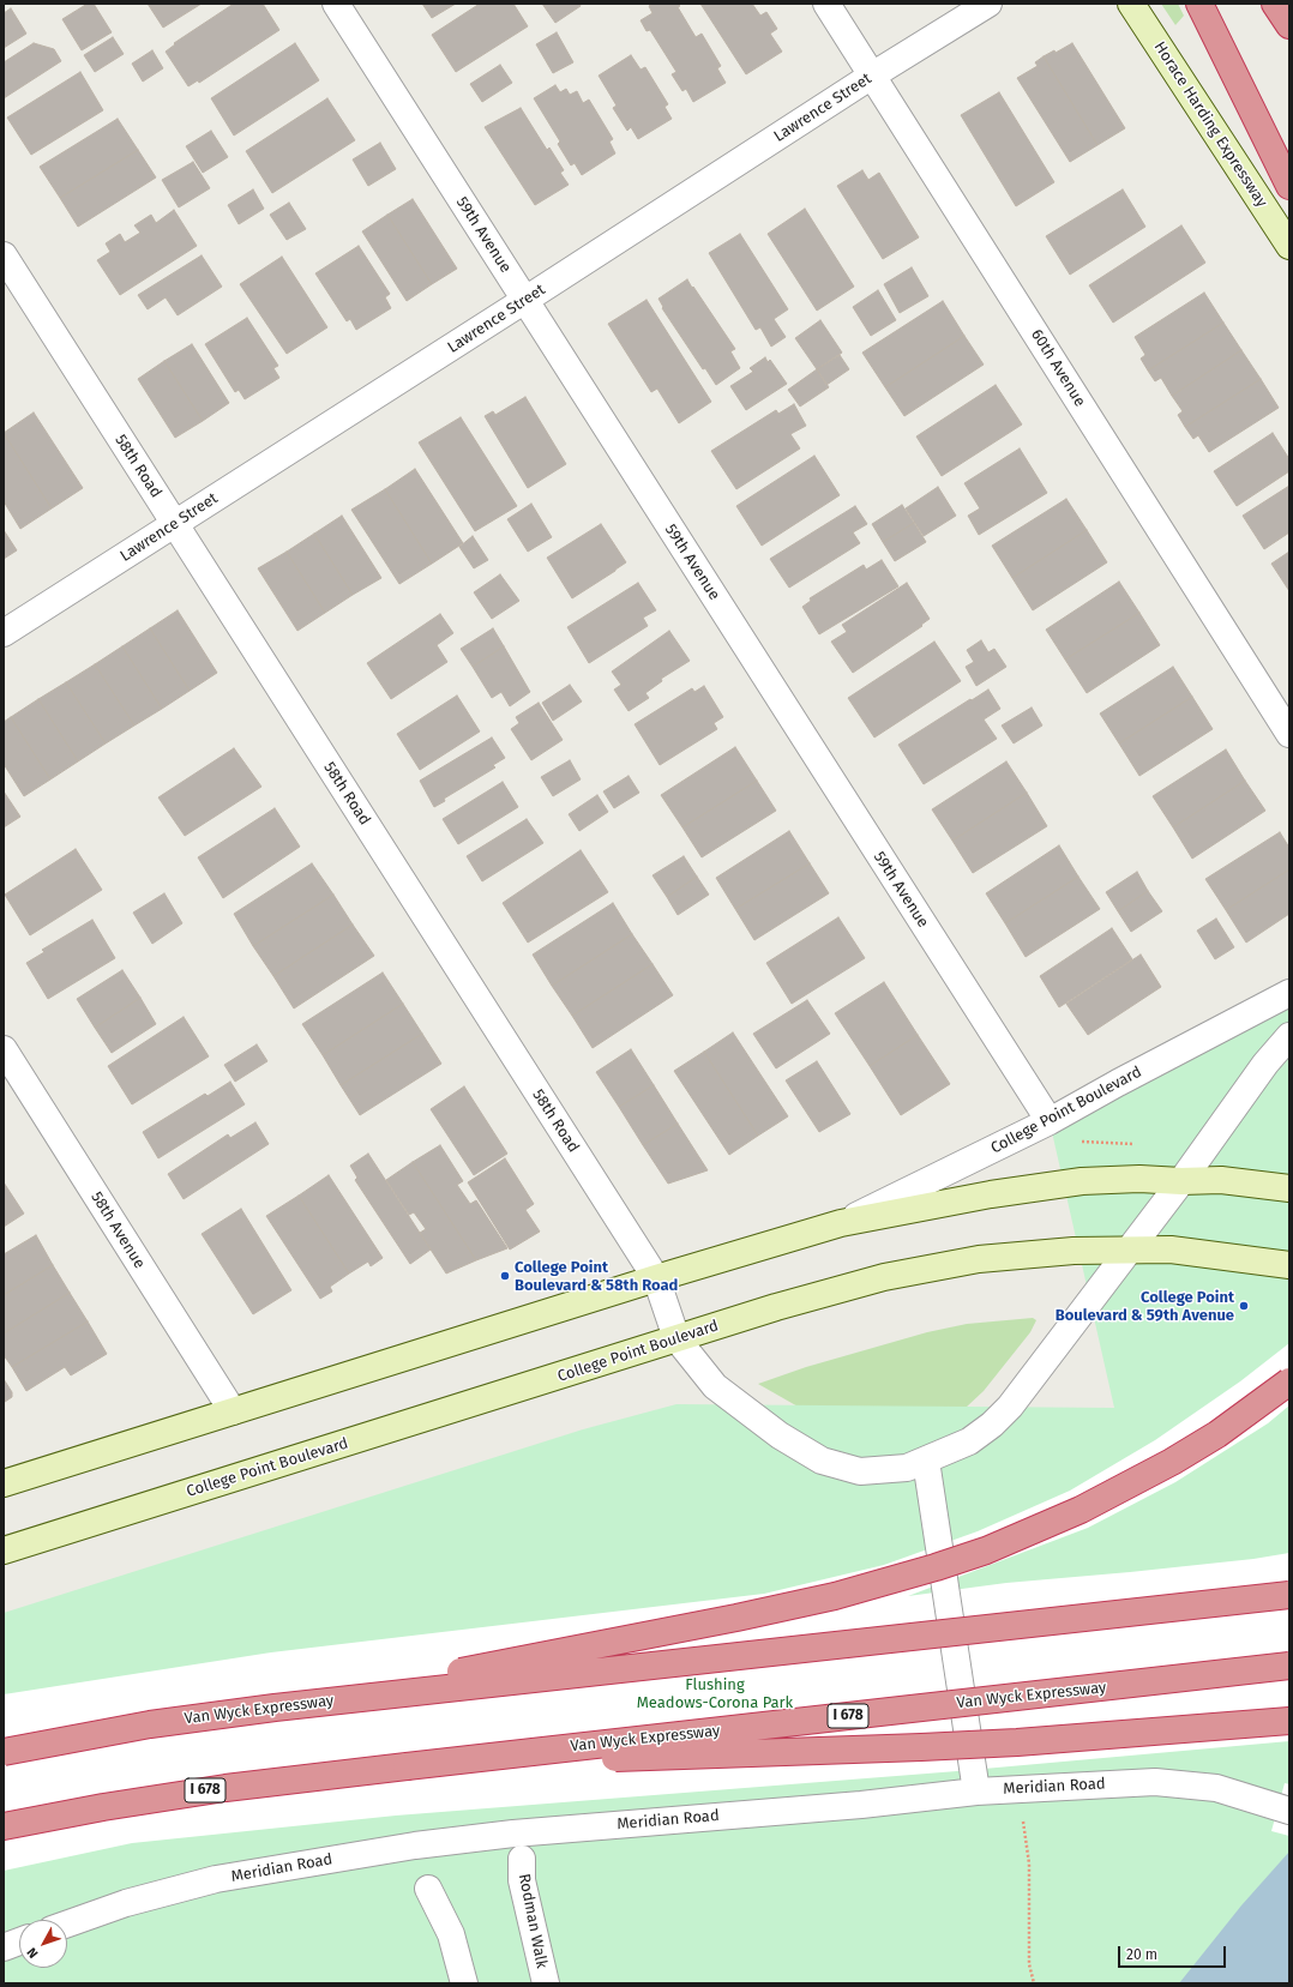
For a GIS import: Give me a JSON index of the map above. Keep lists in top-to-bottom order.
{
  "streets": {
    "highway": ["Van Wyck Expressway", "I 678"],
    "main road": ["Horace Harding Expressway", "College Point Boulevard"],
    "street": [
      "Lawrence Street",
      "59th Avenue",
      "60th Avenue",
      "58th Road",
      "58th Avenue",
      "Meridian Road",
      "Rodman Walk"
    ]
  },
  "crossings": [
    ["Lawrence Street", "59th Avenue"],
    ["Lawrence Street", "60th Avenue"],
    ["Lawrence Street", "58th Road"],
    ["59th Avenue", "College Point Boulevard"],
    ["58th Road", "College Point Boulevard"],
    ["College Point Boulevard", "58th Avenue"]
  ],
  "parks": ["Flushing Meadows-Corona Park"],
  "places": ["College Point Boulevard & 58th Road", "College Point Boulevard & 59th Avenue"],
  "scale_bar": "20 m",
  "north": "bottom left"
}
